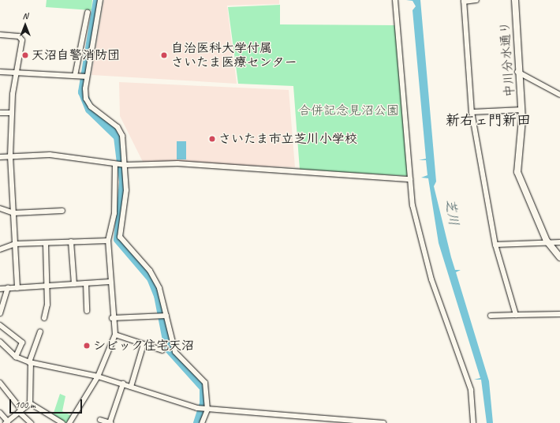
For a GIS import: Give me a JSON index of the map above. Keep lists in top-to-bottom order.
{
  "streets": {
    "street": ["中川分水通り"]
  },
  "districts": ["新右ェ門新田"],
  "water": ["芝川"],
  "parks": ["合併記念見沼公園"],
  "places": [
    "天沼自警消防団",
    "自治医科大学付属 さいたま医療センター",
    "さいたま市立芝川小学校",
    "シビック住宅天沼"
  ],
  "scale_bar": "100 m",
  "north": "top"
}
